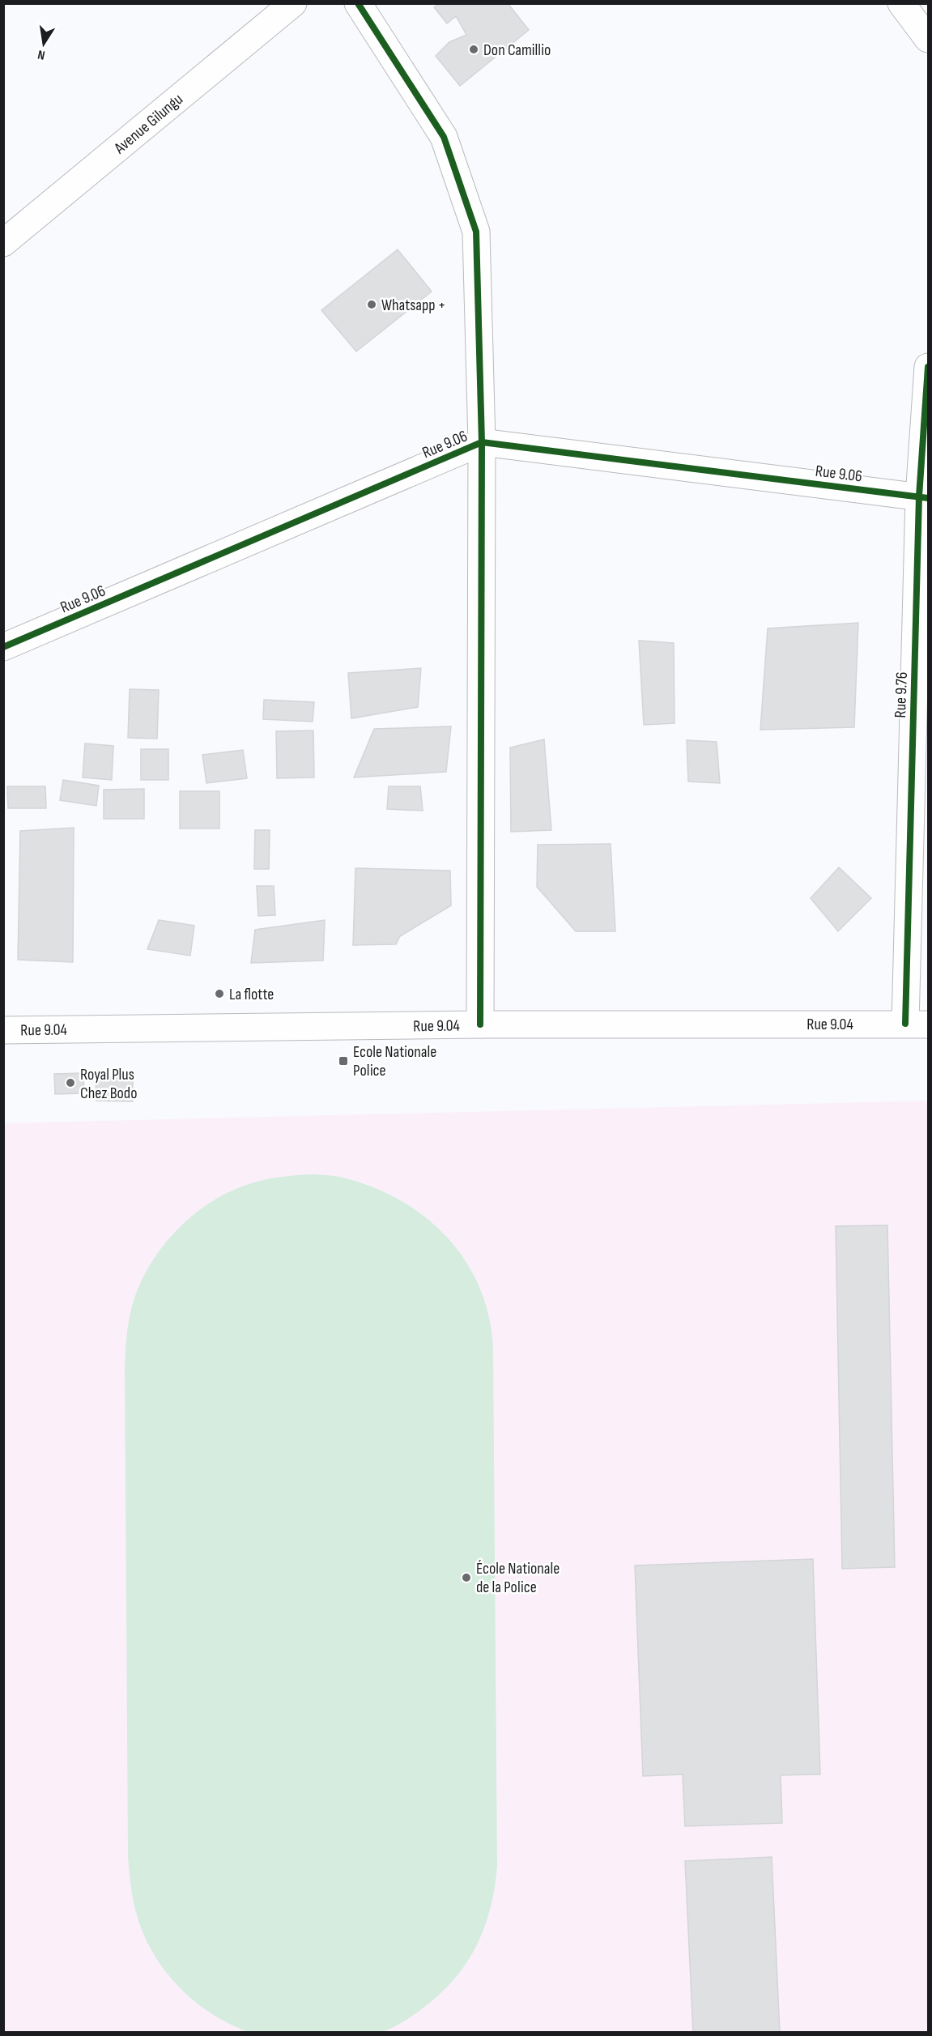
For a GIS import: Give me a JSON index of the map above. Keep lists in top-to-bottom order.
{
  "streets": {
    "street": [
      "Avenue Gilungu",
      "Rue 9.06",
      "Rue 9.76",
      "Rue 9.04"
    ]
  },
  "crossings": [
    ["Rue 9.06", "Rue 9.76"],
    ["Rue 9.76", "Rue 9.04"]
  ],
  "places": {
    "other": [
      "Don Camillio",
      "Whatsapp +",
      "La flotte",
      "Royal Plus Chez Bodo",
      "École Nationale de la Police"
    ],
    "transit": ["Ecole Nationale Police"]
  },
  "north": "bottom"
}
